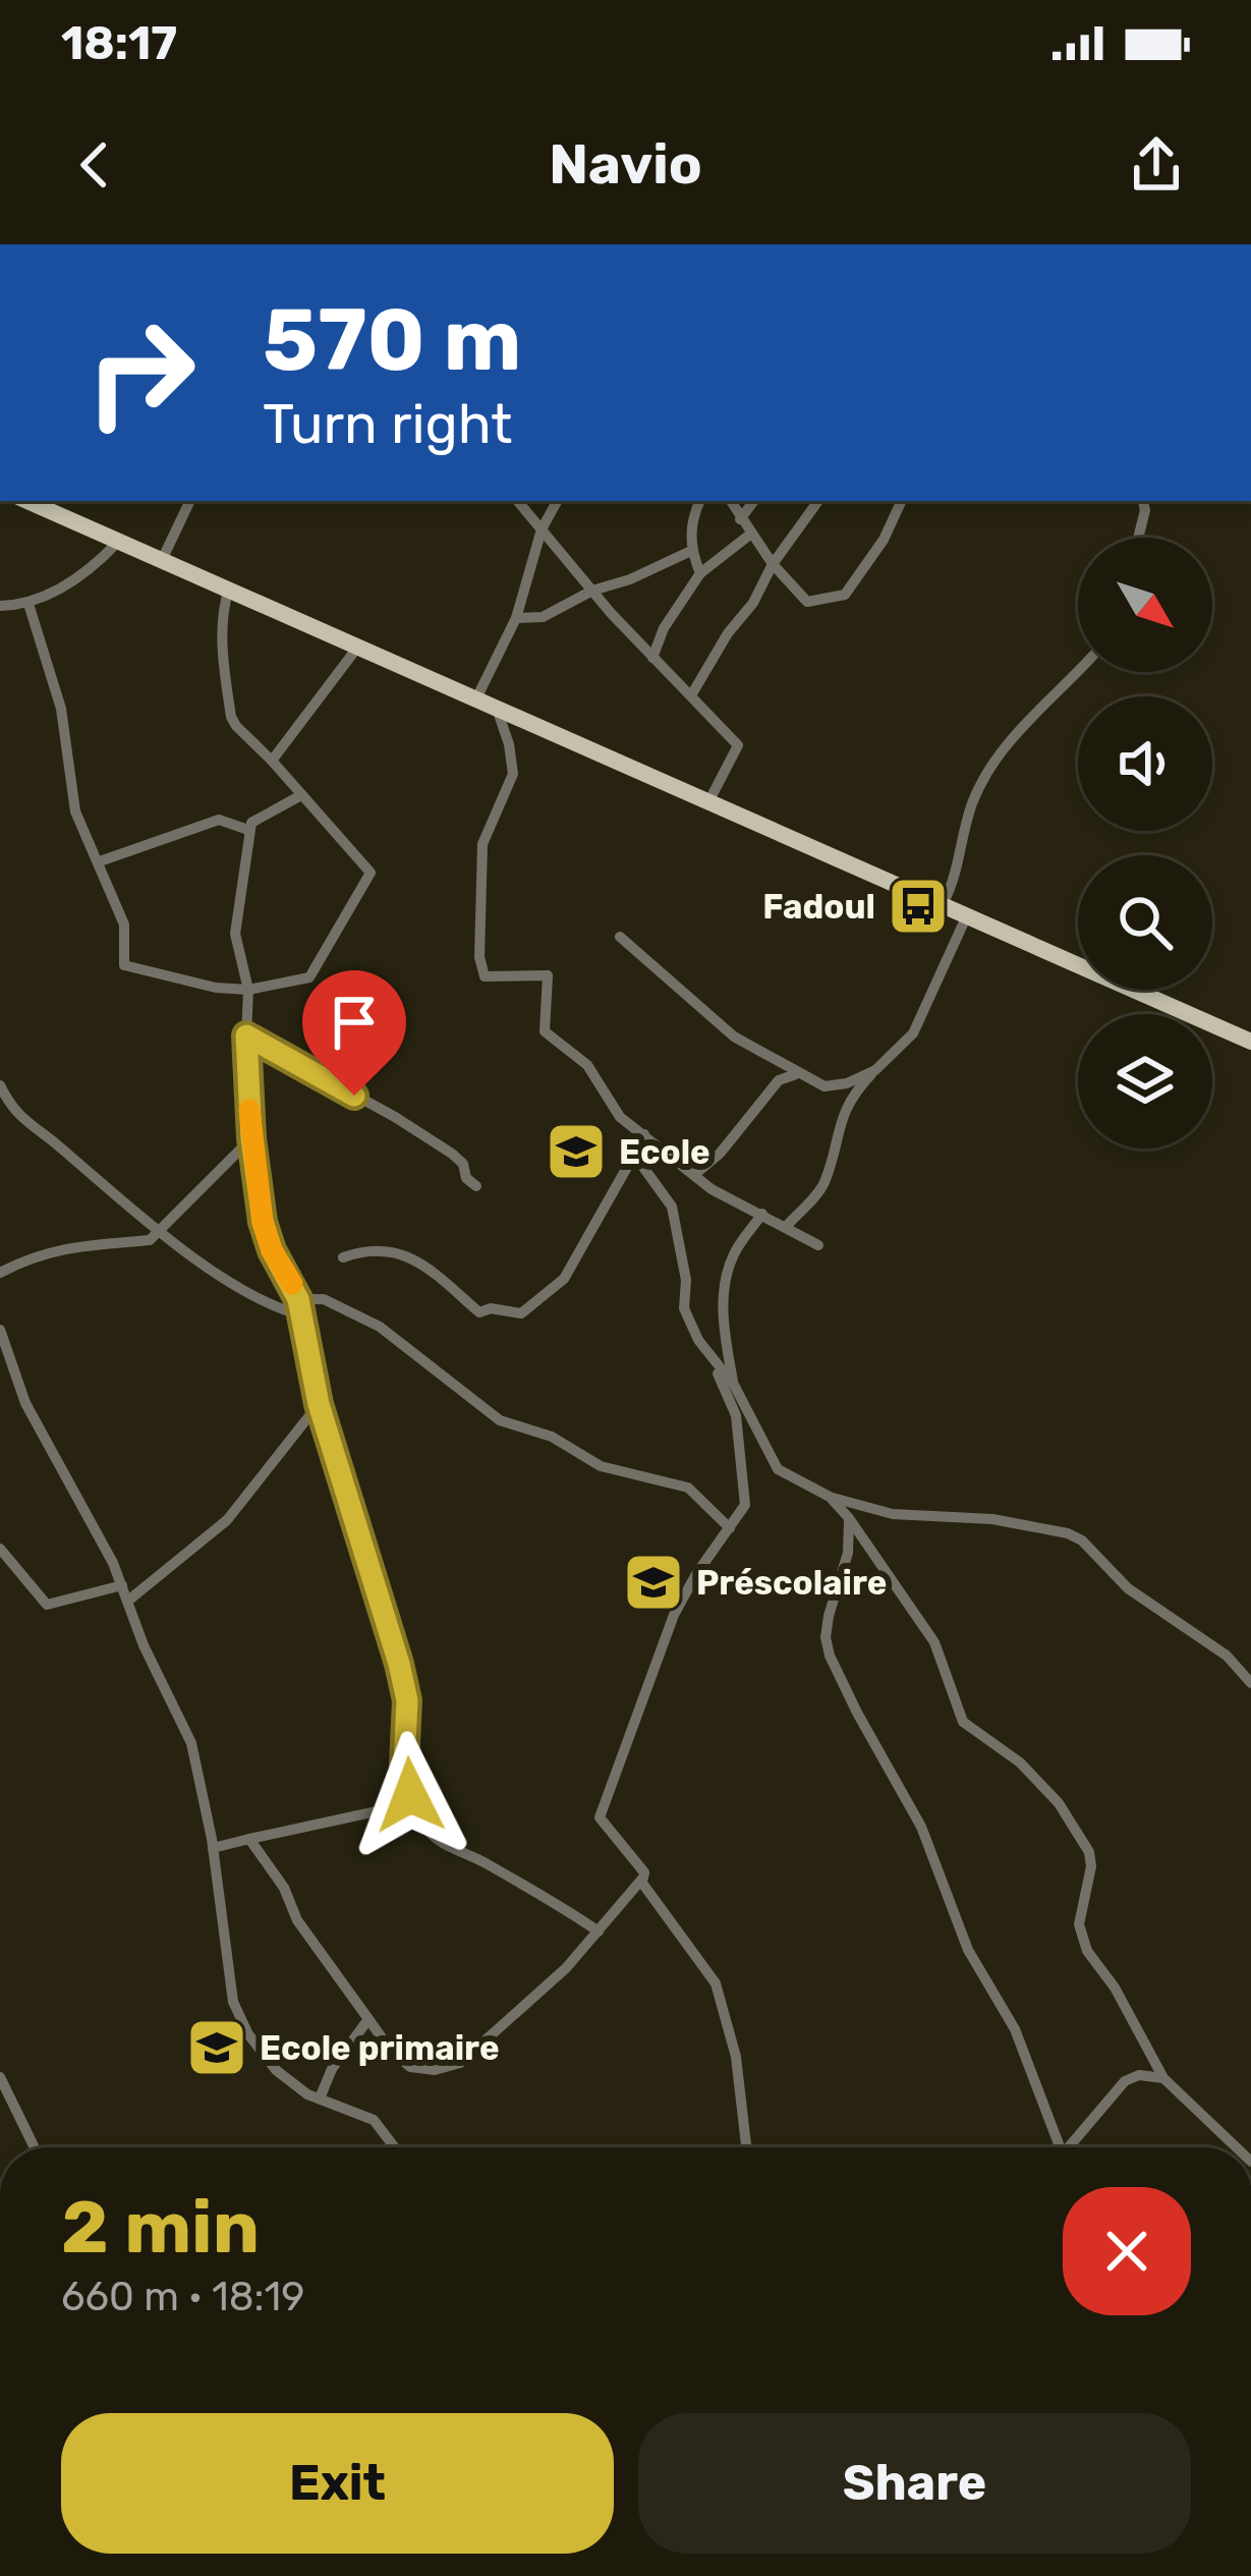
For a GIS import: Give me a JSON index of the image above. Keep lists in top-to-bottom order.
{
  "places": {
    "bus stop": ["Fadoul"],
    "school or university": ["Ecole", "Préscolaire", "Ecole primaire"]
  },
  "north": "bottom right",
  "page": {
    "status": "18:17",
    "header": "Navio",
    "turn": ["570 m", "Turn right"],
    "heading": ["2 min", "660 m · 18:19"],
    "buttons": ["Exit", "Share"]
  }
}
